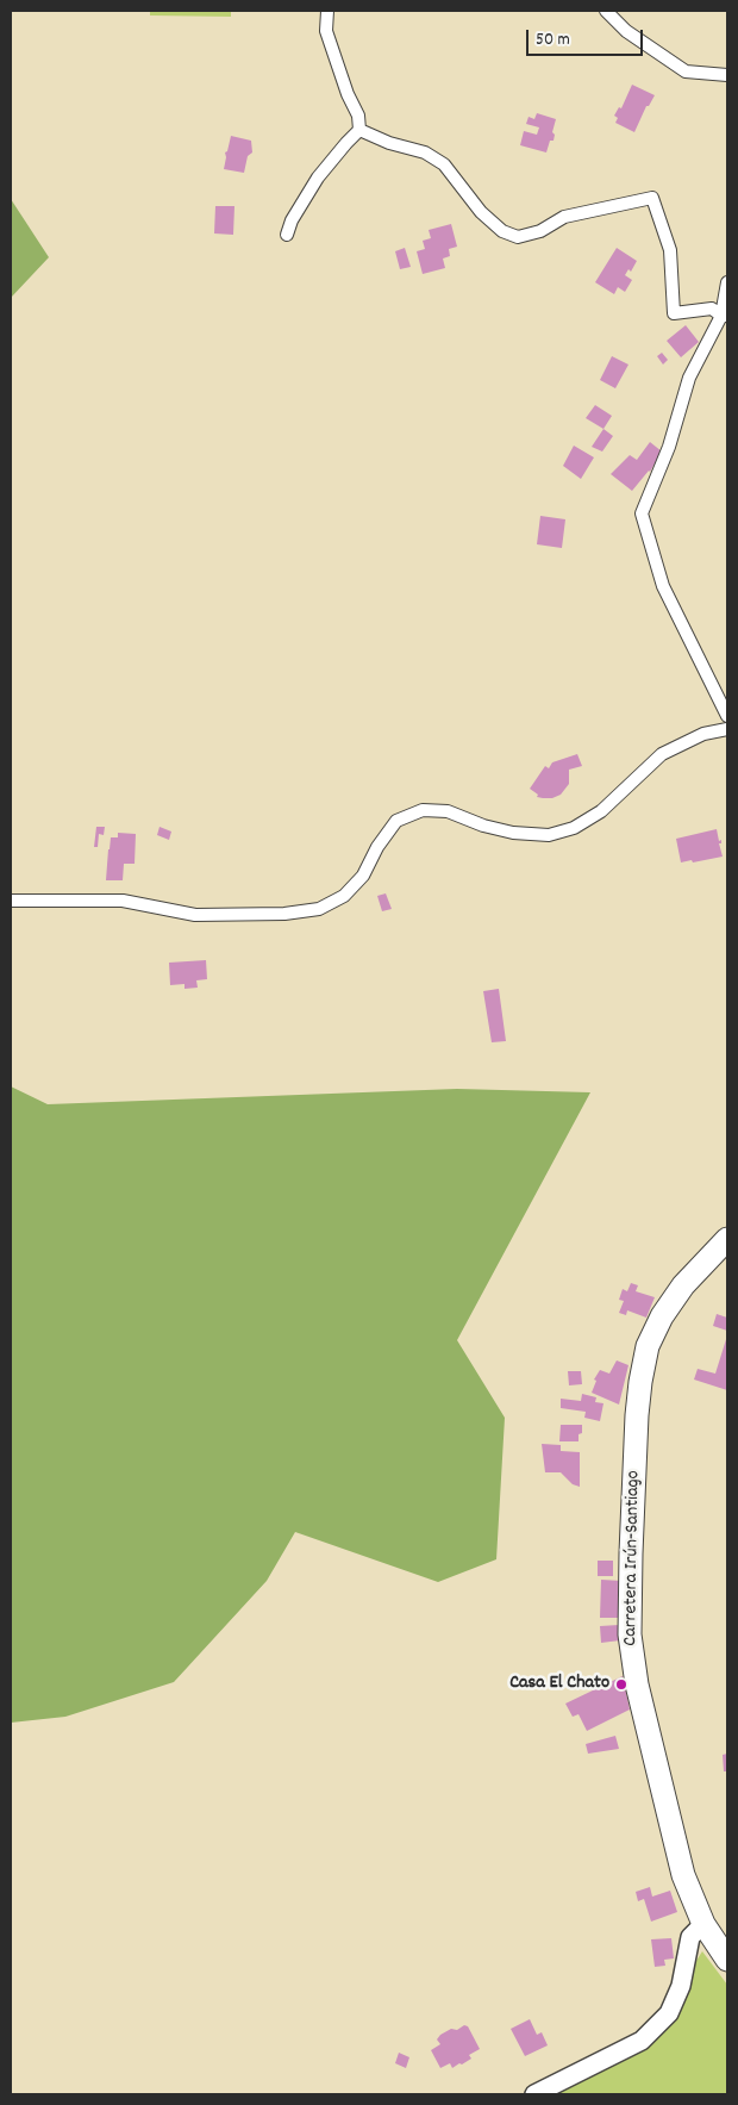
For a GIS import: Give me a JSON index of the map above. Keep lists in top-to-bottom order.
{
  "streets": {
    "highway": ["Carretera Irún-Santiago"]
  },
  "places": ["Casa El Chato"],
  "scale_bar": "50 m"
}
